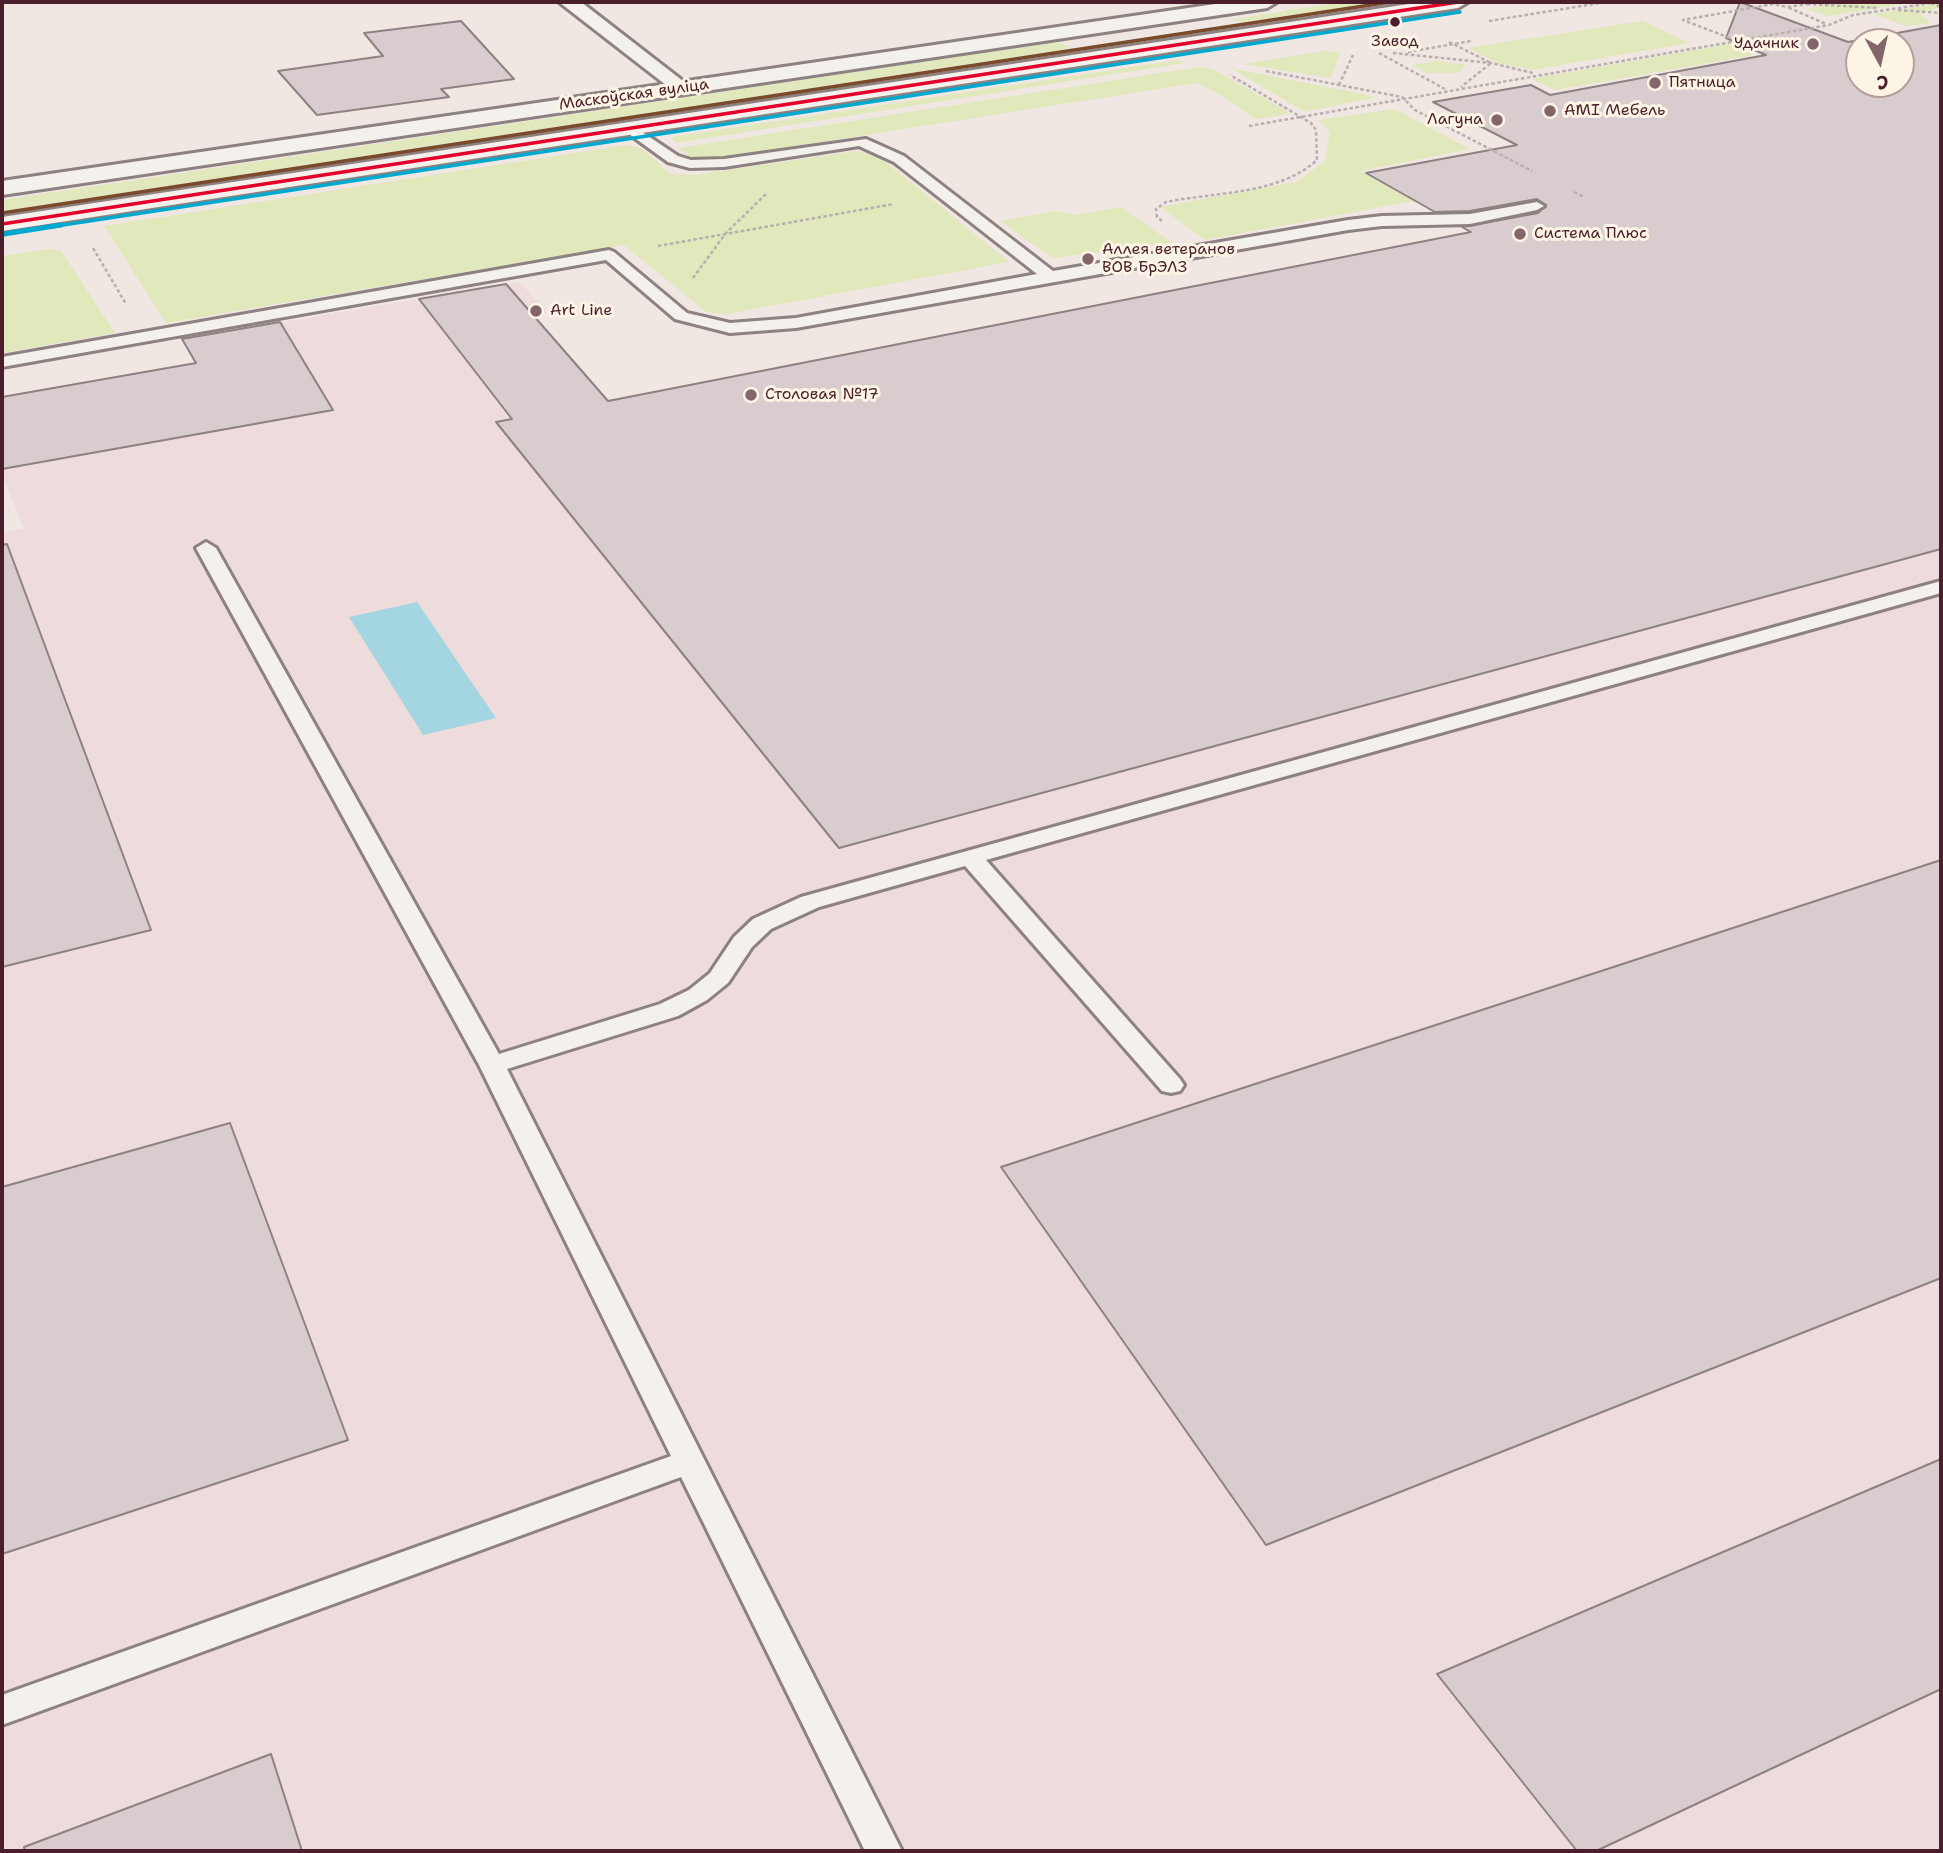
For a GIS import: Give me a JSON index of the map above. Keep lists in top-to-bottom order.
{
  "streets": {
    "main road": ["Маскоўская вуліца"]
  },
  "places": [
    "Завод",
    "Удачник",
    "Пятница",
    "AMI Мебель",
    "Лагуна",
    "Система Плюс",
    "Аллея ветеранов ВОВ БрЭЛЗ",
    "Art Line",
    "Столовая №17"
  ],
  "north": "bottom"
}
